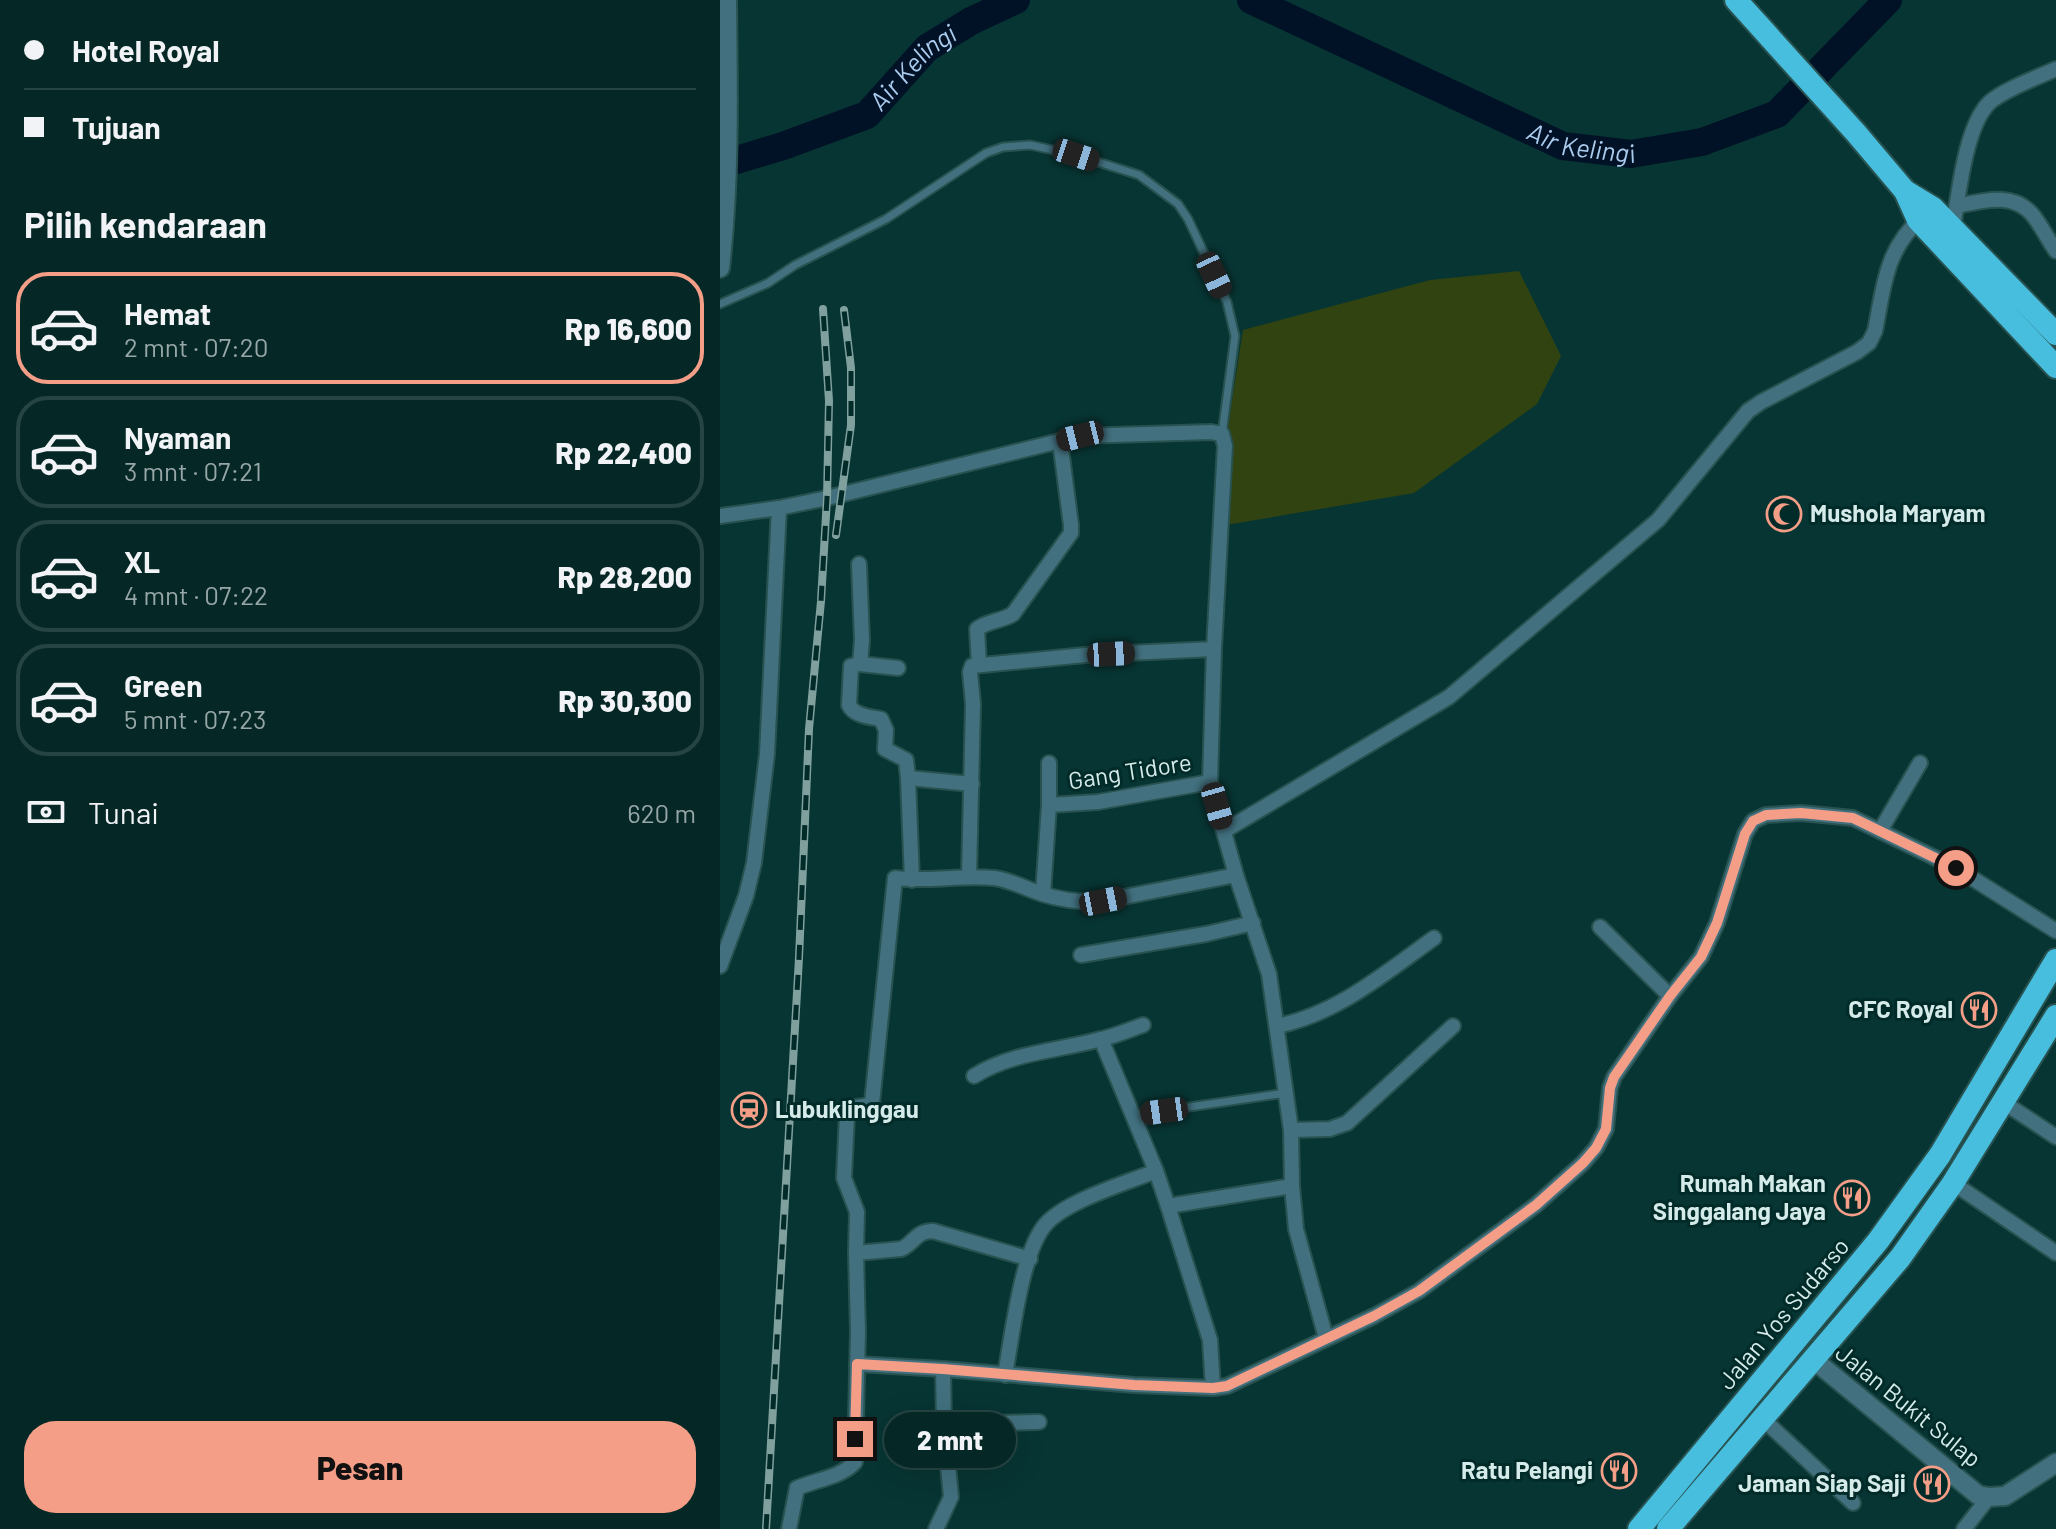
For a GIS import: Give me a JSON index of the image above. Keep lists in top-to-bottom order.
{
  "streets": {
    "highway": ["Jalan Yos Sudarso"],
    "street": ["Gang Tidore", "Jalan Bukit Sulap"]
  },
  "water": ["Air Kelingi"],
  "places": {
    "mosque": ["Mushola Maryam"],
    "restaurant": [
      "CFC Royal",
      "Rumah Makan Singgalang Jaya",
      "Ratu Pelangi",
      "Jaman Siap Saji"
    ],
    "station": ["Lubuklinggau"]
  },
  "page": {
    "banner": ["Hotel Royal", "Tujuan"],
    "heading": "Pilih kendaraan",
    "list": [
      {
        "name": "Hemat",
        "note": "2 mnt · 07:20",
        "value": "Rp 16,600"
      },
      {
        "name": "Nyaman",
        "note": "3 mnt · 07:21",
        "value": "Rp 22,400"
      },
      {
        "name": "XL",
        "note": "4 mnt · 07:22",
        "value": "Rp 28,200"
      },
      {
        "name": "Green",
        "note": "5 mnt · 07:23",
        "value": "Rp 30,300"
      }
    ],
    "pay": ["Tunai", "620 m"],
    "buttons": "Pesan",
    "bubble": "2 mnt"
  }
}
